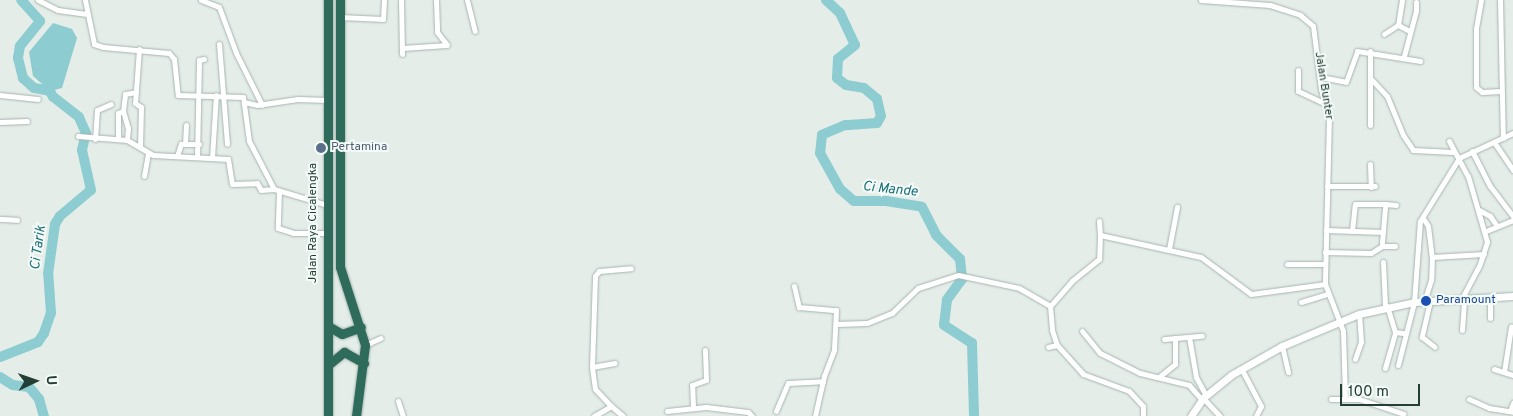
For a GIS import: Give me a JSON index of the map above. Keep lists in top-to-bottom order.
{
  "streets": {
    "highway": ["Jalan Raya Cicalengka"],
    "street": ["Jalan Bunter"]
  },
  "water": ["Ci Mande", "Ci Tarik"],
  "places": ["Pertamina", "Paramount"],
  "scale_bar": "100 m",
  "north": "right"
}
